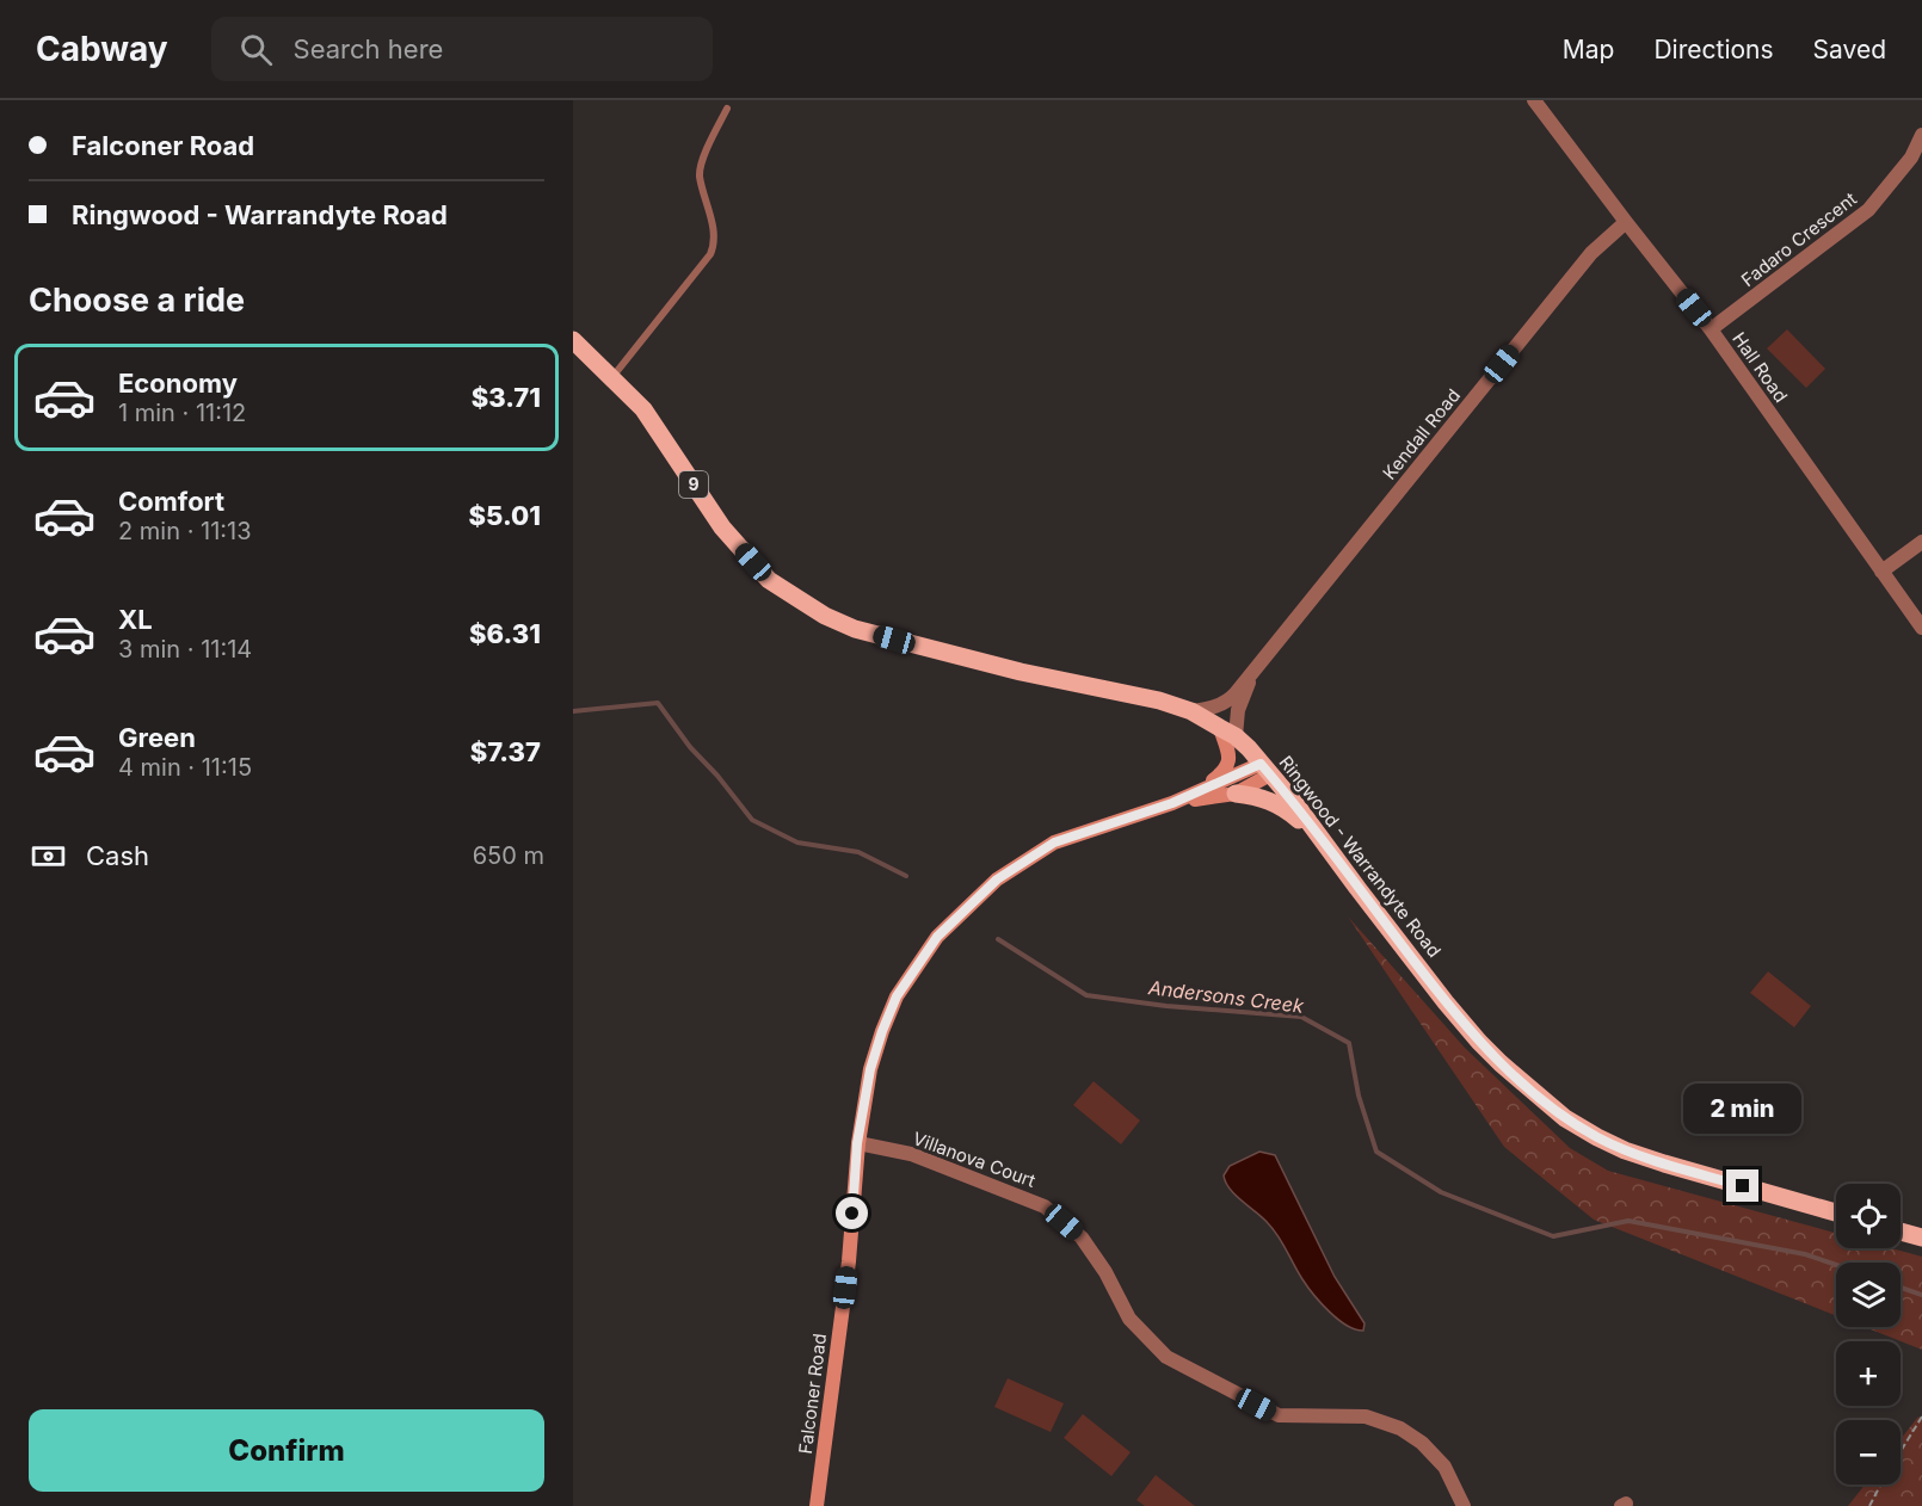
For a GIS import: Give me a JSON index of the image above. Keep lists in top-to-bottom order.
{
  "streets": {
    "main road": ["9", "Ringwood - Warrandyte Road", "Falconer Road"],
    "street": [
      "Fadaro Crescent",
      "Hall Road",
      "Kendall Road",
      "Villanova Court"
    ]
  },
  "crossings": [
    ["Fadaro Crescent", "Hall Road"],
    ["Hall Road", "Kendall Road"],
    ["Kendall Road", "Ringwood - Warrandyte Road"],
    ["Ringwood - Warrandyte Road", "Falconer Road"],
    ["Villanova Court", "Falconer Road"]
  ],
  "water": ["Andersons Creek"],
  "page": {
    "header": "Cabway",
    "search": "Search here",
    "nav": ["Map", "Directions", "Saved"],
    "banner": ["Falconer Road", "Ringwood - Warrandyte Road"],
    "heading": "Choose a ride",
    "list": [
      {
        "name": "Economy",
        "note": "1 min · 11:12",
        "value": "$3.71"
      },
      {
        "name": "Comfort",
        "note": "2 min · 11:13",
        "value": "$5.01"
      },
      {
        "name": "XL",
        "note": "3 min · 11:14",
        "value": "$6.31"
      },
      {
        "name": "Green",
        "note": "4 min · 11:15",
        "value": "$7.37"
      }
    ],
    "pay": ["Cash", "650 m"],
    "bubble": "2 min",
    "map_buttons": ["+", "−"],
    "buttons": "Confirm"
  }
}
